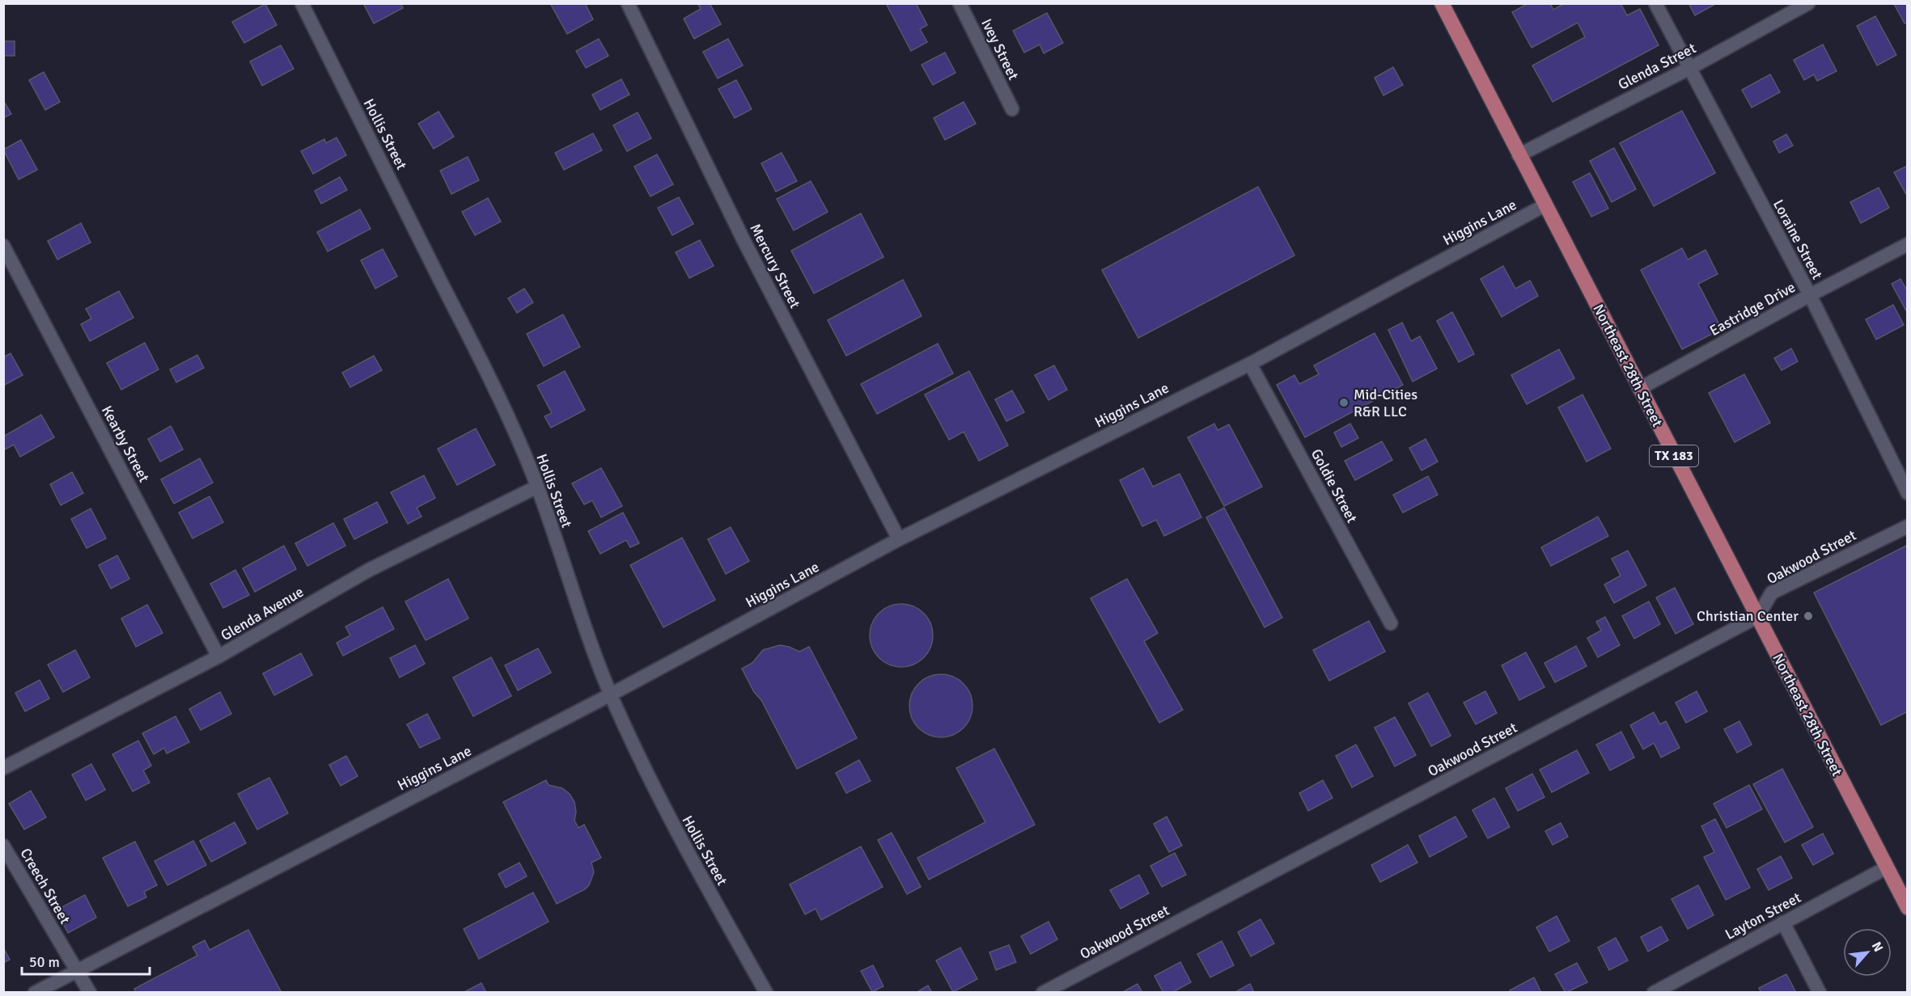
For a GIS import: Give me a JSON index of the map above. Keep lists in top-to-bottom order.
{
  "streets": {
    "main road": ["Northeast 28th Street", "TX 183"],
    "street": [
      "Ivey Street",
      "Glenda Street",
      "Hollis Street",
      "Higgins Lane",
      "Loraine Street",
      "Mercury Street",
      "Eastridge Drive",
      "Kearby Street",
      "Goldie Street",
      "Oakwood Street",
      "Glenda Avenue",
      "Creech Street",
      "Layton Street"
    ]
  },
  "crossings": [
    ["Glenda Street", "Loraine Street"],
    ["Glenda Street", "Northeast 28th Street"],
    ["Hollis Street", "Higgins Lane"],
    ["Hollis Street", "Glenda Avenue"],
    ["Higgins Lane", "Mercury Street"],
    ["Higgins Lane", "Northeast 28th Street"],
    ["Higgins Lane", "Goldie Street"],
    ["Higgins Lane", "Creech Street"],
    ["Loraine Street", "Eastridge Drive"],
    ["Eastridge Drive", "Northeast 28th Street"],
    ["Northeast 28th Street", "Oakwood Street"],
    ["Northeast 28th Street", "Layton Street"],
    ["Kearby Street", "Glenda Avenue"]
  ],
  "places": ["Mid-Cities R&R LLC", "Christian Center"],
  "scale_bar": "50 m",
  "north": "top right"
}
